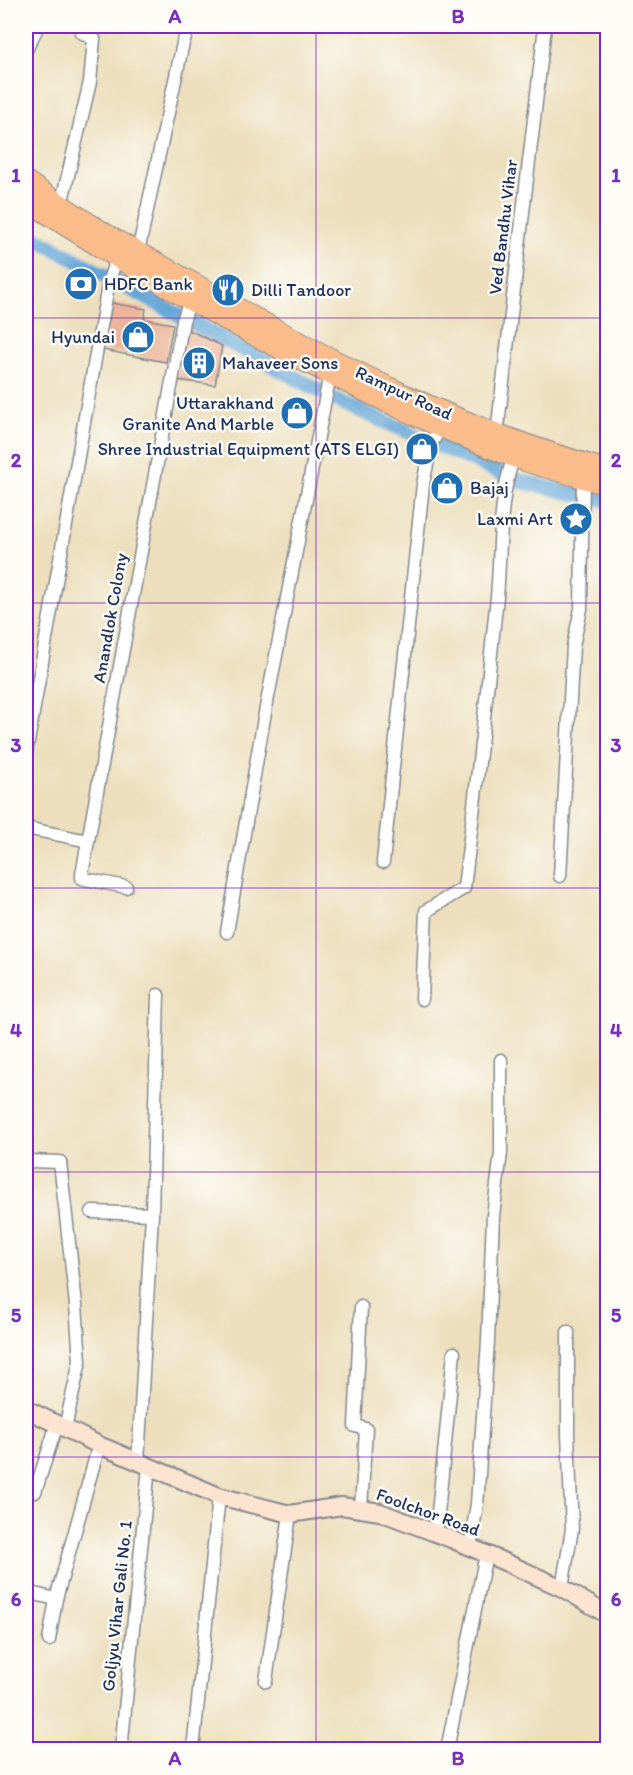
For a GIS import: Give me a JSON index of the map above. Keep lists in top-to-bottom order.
{
  "streets": {
    "main road": ["Rampur Road"],
    "street": [
      "Ved Bandhu Vihar",
      "Anandlok Colony",
      "Foolchor Road",
      "Goljyu Vihar Gali No. 1"
    ]
  },
  "crossings": [
    ["Ved Bandhu Vihar", "Rampur Road"],
    ["Foolchor Road", "Goljyu Vihar Gali No. 1"]
  ],
  "places": {
    "bank": ["HDFC Bank"],
    "restaurant": ["Dilli Tandoor"],
    "shop": [
      "Hyundai",
      "Uttarakhand Granite And Marble",
      "Shree Industrial Equipment (ATS ELGI)",
      "Bajaj"
    ],
    "building": ["Mahaveer Sons"],
    "place": ["Laxmi Art"]
  },
  "grid": {
    "columns": ["A", "B"],
    "rows": [
      "1",
      "2",
      "3",
      "4",
      "5",
      "6"
    ]
  }
}
